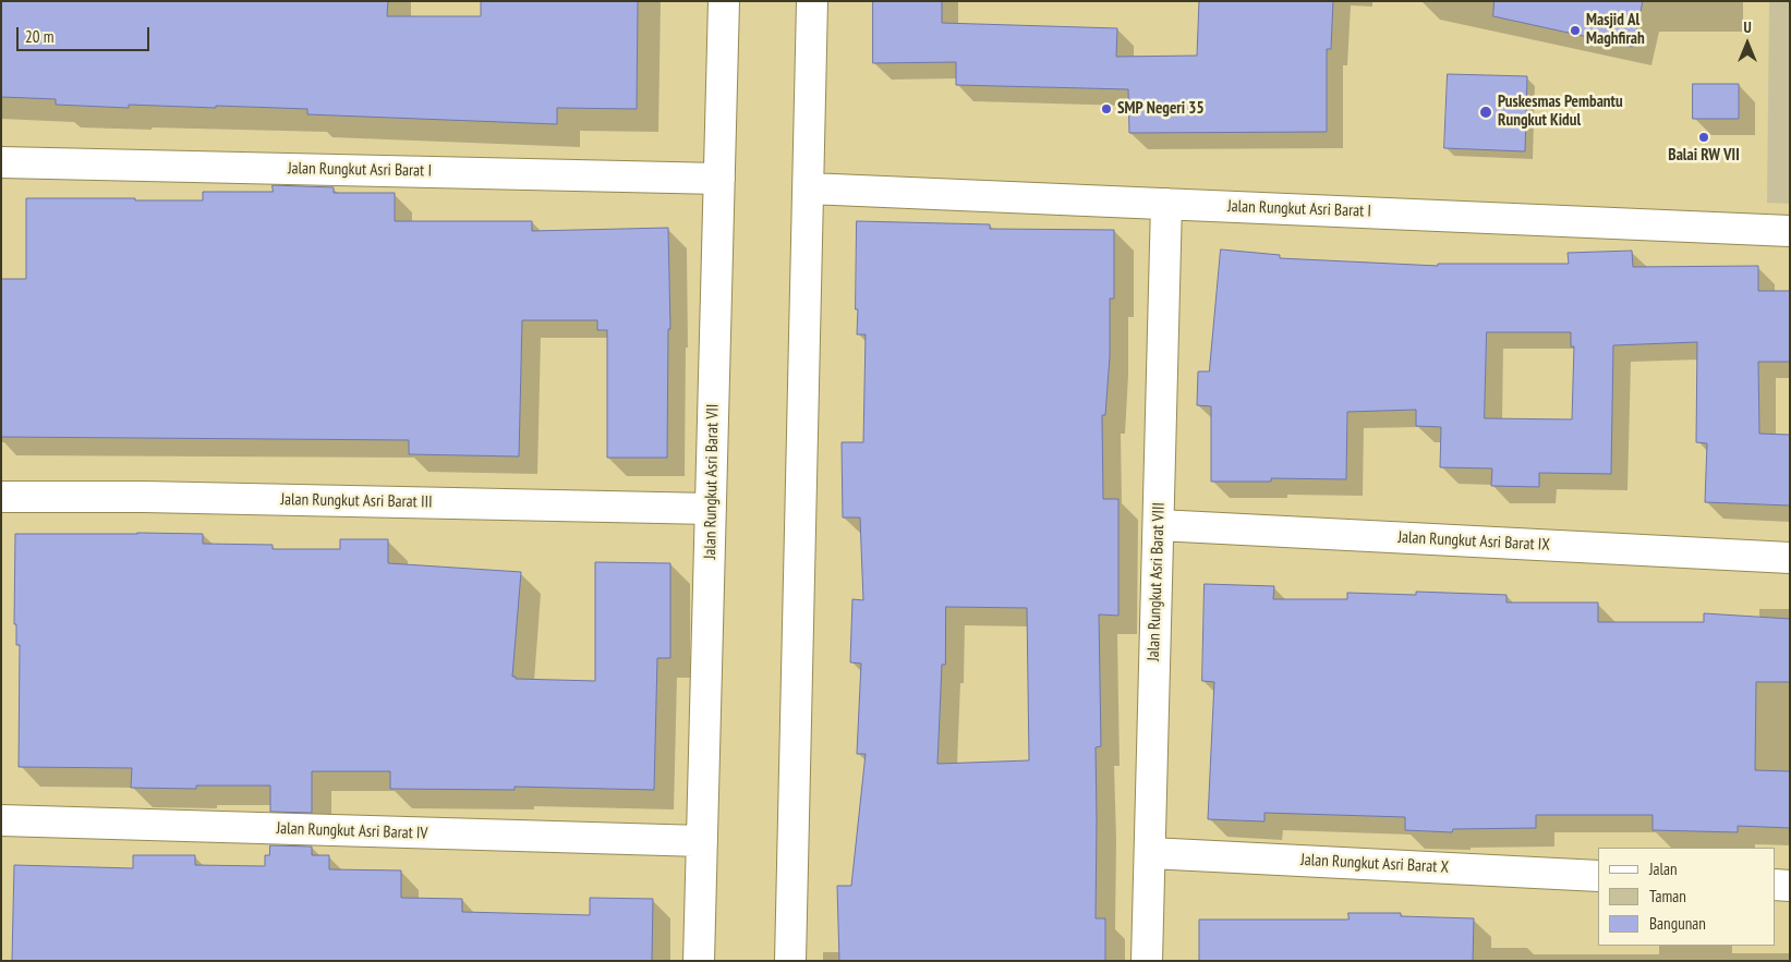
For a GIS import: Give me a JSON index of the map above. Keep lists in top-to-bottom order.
{
  "streets": {
    "street": [
      "Jalan Rungkut Asri Barat I",
      "Jalan Rungkut Asri Barat VII",
      "Jalan Rungkut Asri Barat III",
      "Jalan Rungkut Asri Barat IX",
      "Jalan Rungkut Asri Barat VIII",
      "Jalan Rungkut Asri Barat IV",
      "Jalan Rungkut Asri Barat X"
    ]
  },
  "crossings": [
    ["Jalan Rungkut Asri Barat I", "Jalan Rungkut Asri Barat VII"],
    ["Jalan Rungkut Asri Barat I", "Jalan Rungkut Asri Barat VIII"],
    ["Jalan Rungkut Asri Barat VII", "Jalan Rungkut Asri Barat III"],
    ["Jalan Rungkut Asri Barat VII", "Jalan Rungkut Asri Barat IV"],
    ["Jalan Rungkut Asri Barat IX", "Jalan Rungkut Asri Barat VIII"],
    ["Jalan Rungkut Asri Barat VIII", "Jalan Rungkut Asri Barat X"]
  ],
  "places": [
    "Masjid Al Maghfirah",
    "SMP Negeri 35",
    "Puskesmas Pembantu Rungkut Kidul",
    "Balai RW VII"
  ],
  "legend": ["Jalan", "Taman", "Bangunan"],
  "scale_bar": "20 m",
  "north": "top"
}
